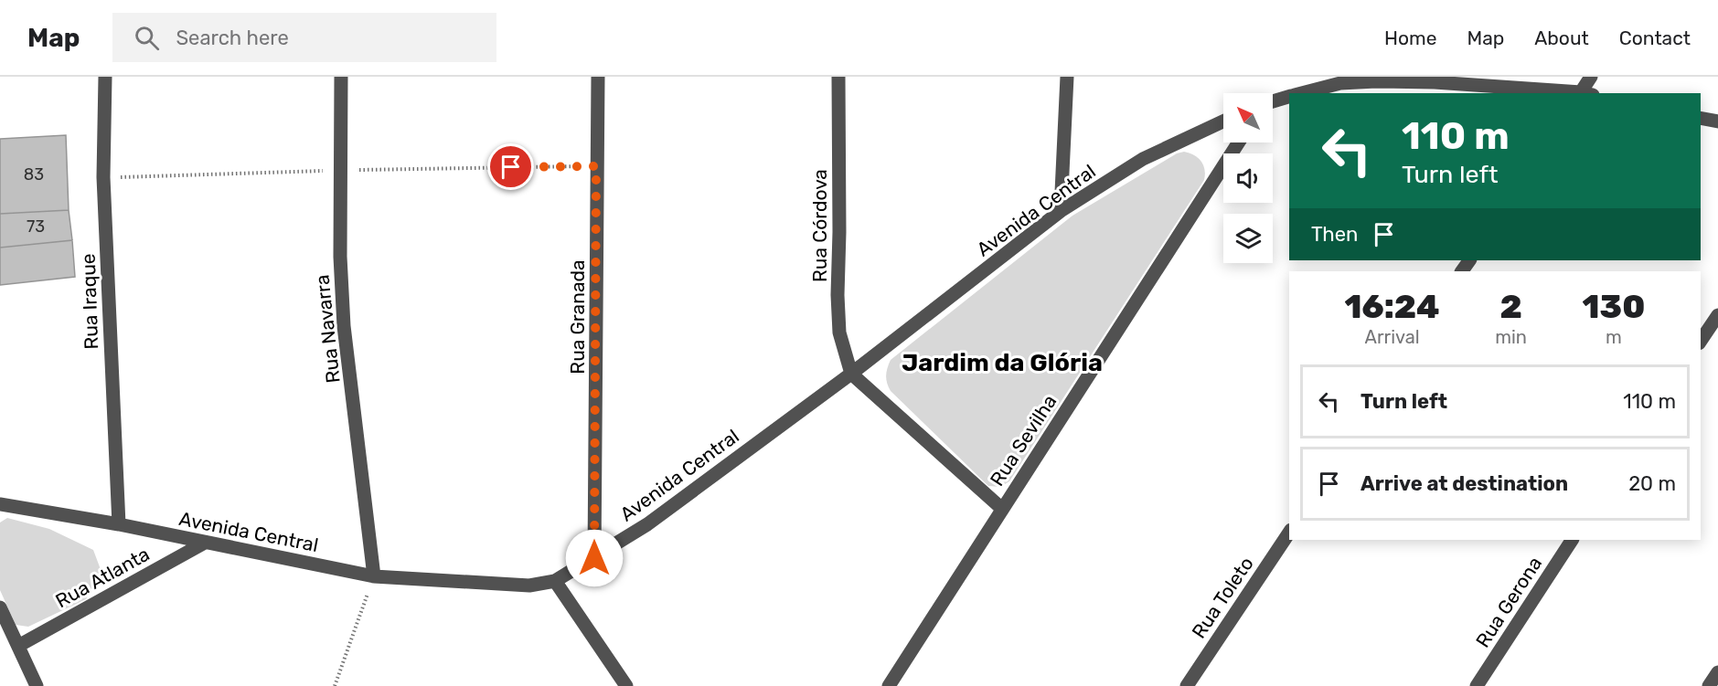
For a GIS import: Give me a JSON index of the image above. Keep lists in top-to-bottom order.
{
  "streets": {
    "street": [
      "Avenida Central",
      "Rua Córdova",
      "Rua Iraque",
      "Rua Granada",
      "Rua Navarra",
      "Rua Sevilha",
      "Rua Atlanta",
      "Rua Toleto",
      "Rua Gerona"
    ]
  },
  "crossings": [
    ["Avenida Central", "Rua Córdova"],
    ["Avenida Central", "Rua Iraque"],
    ["Avenida Central", "Rua Granada"],
    ["Avenida Central", "Rua Navarra"],
    ["Avenida Central", "Rua Atlanta"]
  ],
  "districts": ["Jardim da Glória"],
  "house_numbers": ["83", "73"],
  "north": "top left",
  "page": {
    "header": "Map",
    "search": "Search here",
    "nav": [
      "Home",
      "Map",
      "About",
      "Contact"
    ],
    "turn": ["110 m", "Turn left"],
    "then": "Then",
    "eta": [
      "16:24",
      "Arrival",
      "2",
      "min",
      "130",
      "m"
    ],
    "list": [
      {
        "name": "Turn left",
        "value": "110 m"
      },
      {
        "name": "Arrive at destination",
        "value": "20 m"
      }
    ]
  }
}
